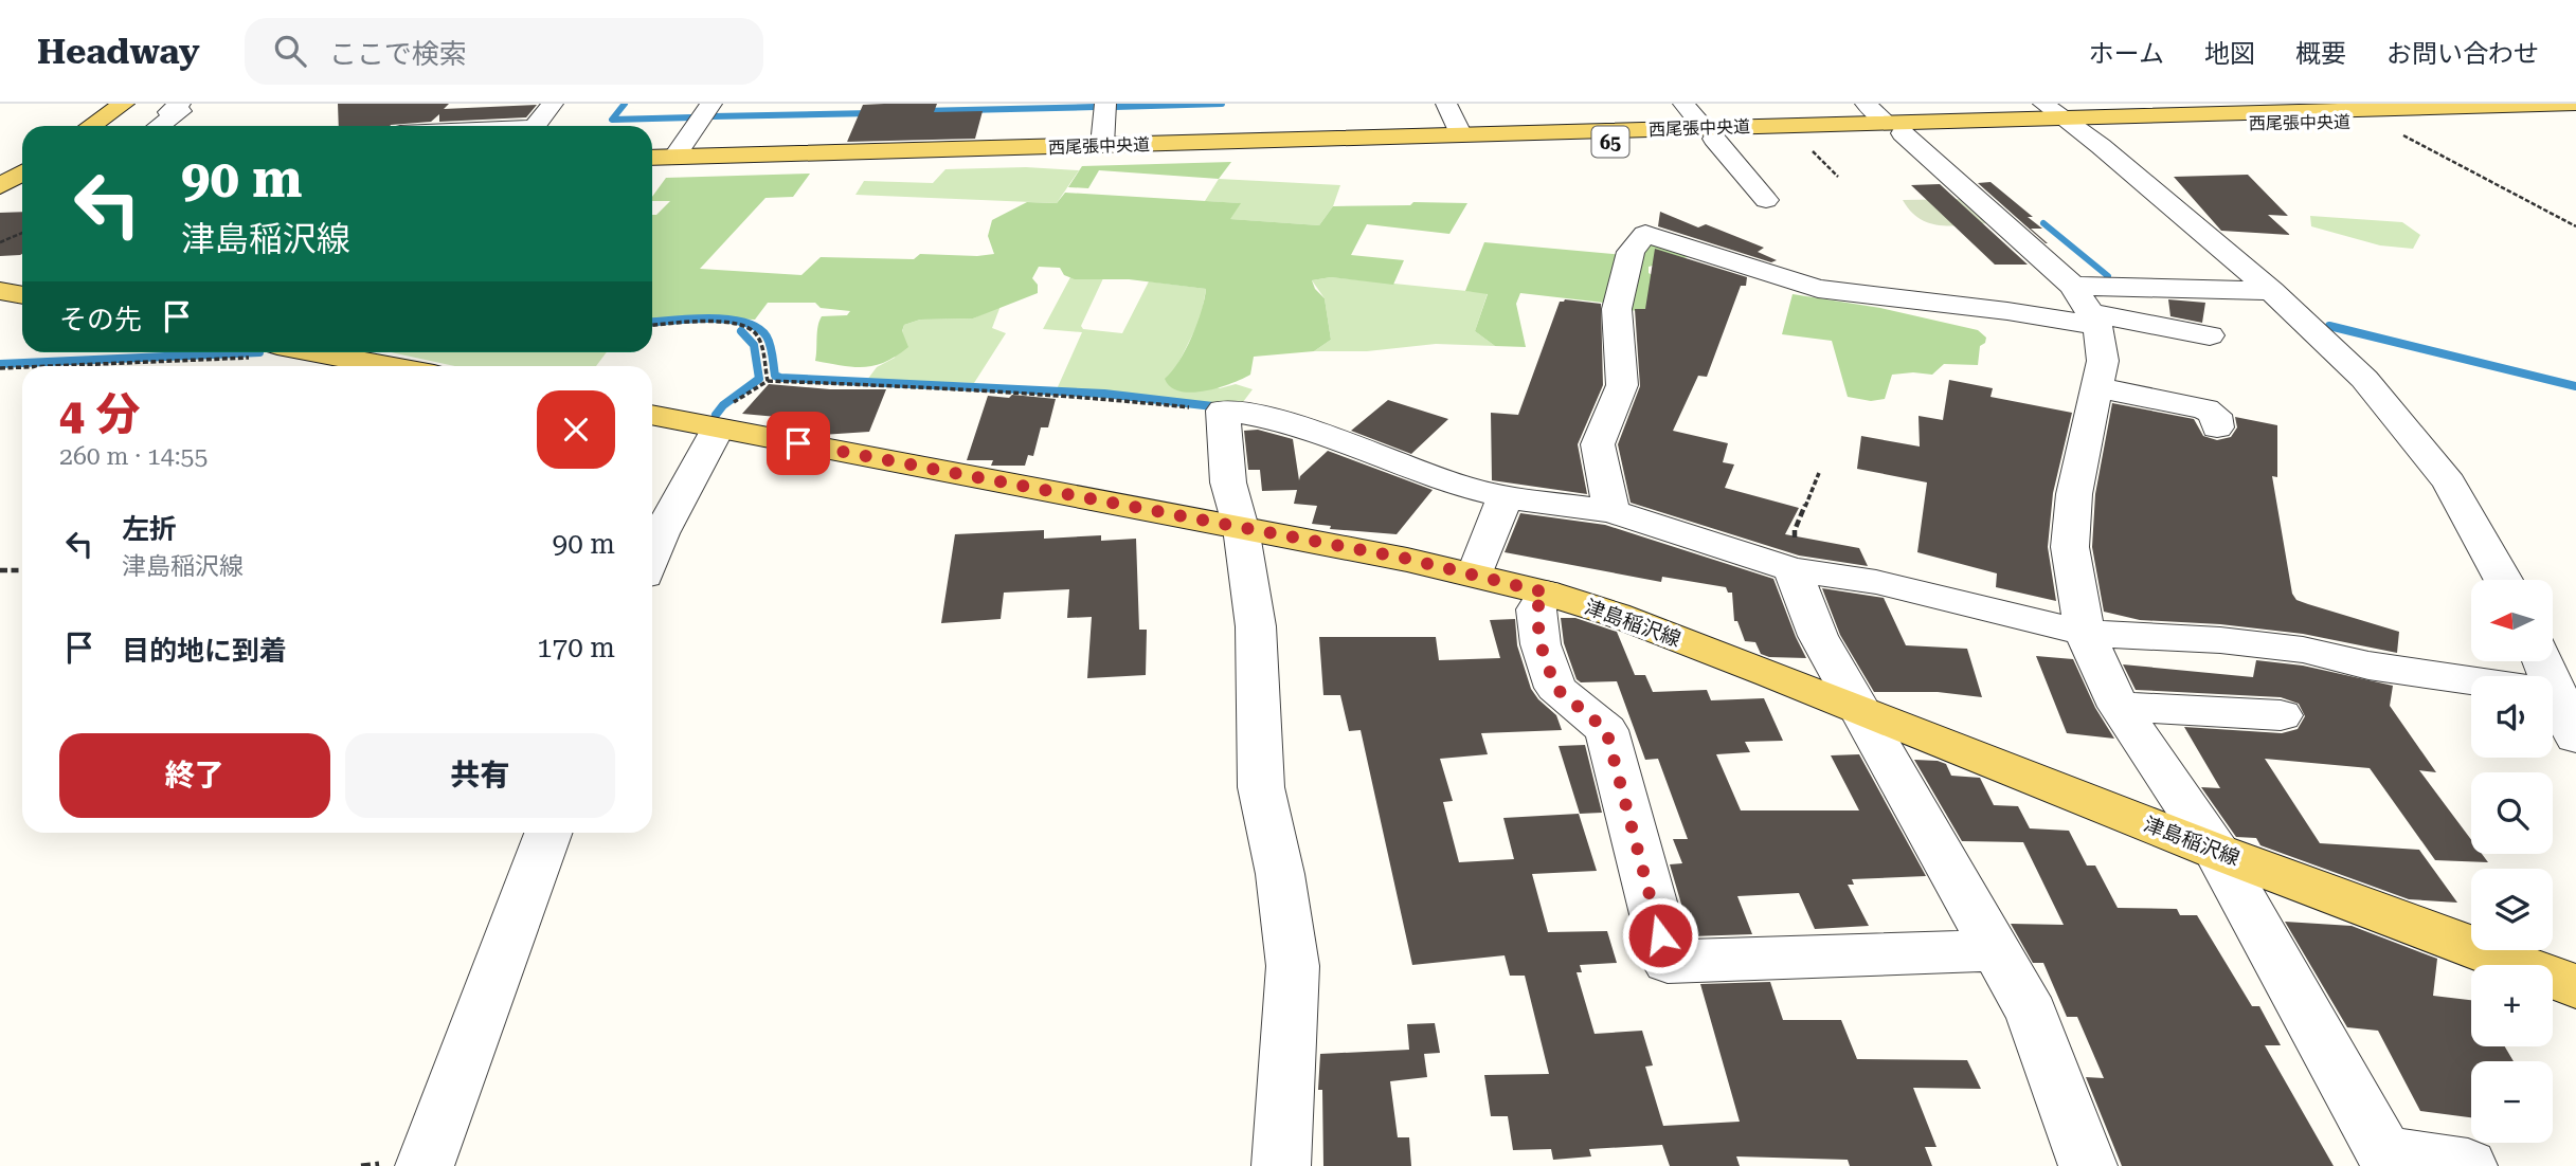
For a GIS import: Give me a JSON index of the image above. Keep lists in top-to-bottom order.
{
  "streets": {
    "main road": ["西尾張中央道", "65", "津島稲沢線"]
  },
  "north": "left",
  "page": {
    "header": "Headway",
    "search": "ここで検索",
    "nav": [
      "ホーム",
      "地図",
      "概要",
      "お問い合わせ"
    ],
    "turn": ["90 m", "津島稲沢線"],
    "then": "その先",
    "heading": ["4 分", "260 m · 14:55"],
    "list": [
      {
        "name": "左折",
        "note": "津島稲沢線",
        "value": "90 m"
      },
      {
        "name": "目的地に到着",
        "value": "170 m"
      }
    ],
    "map_buttons": ["+", "−"],
    "buttons": ["終了", "共有"]
  }
}
